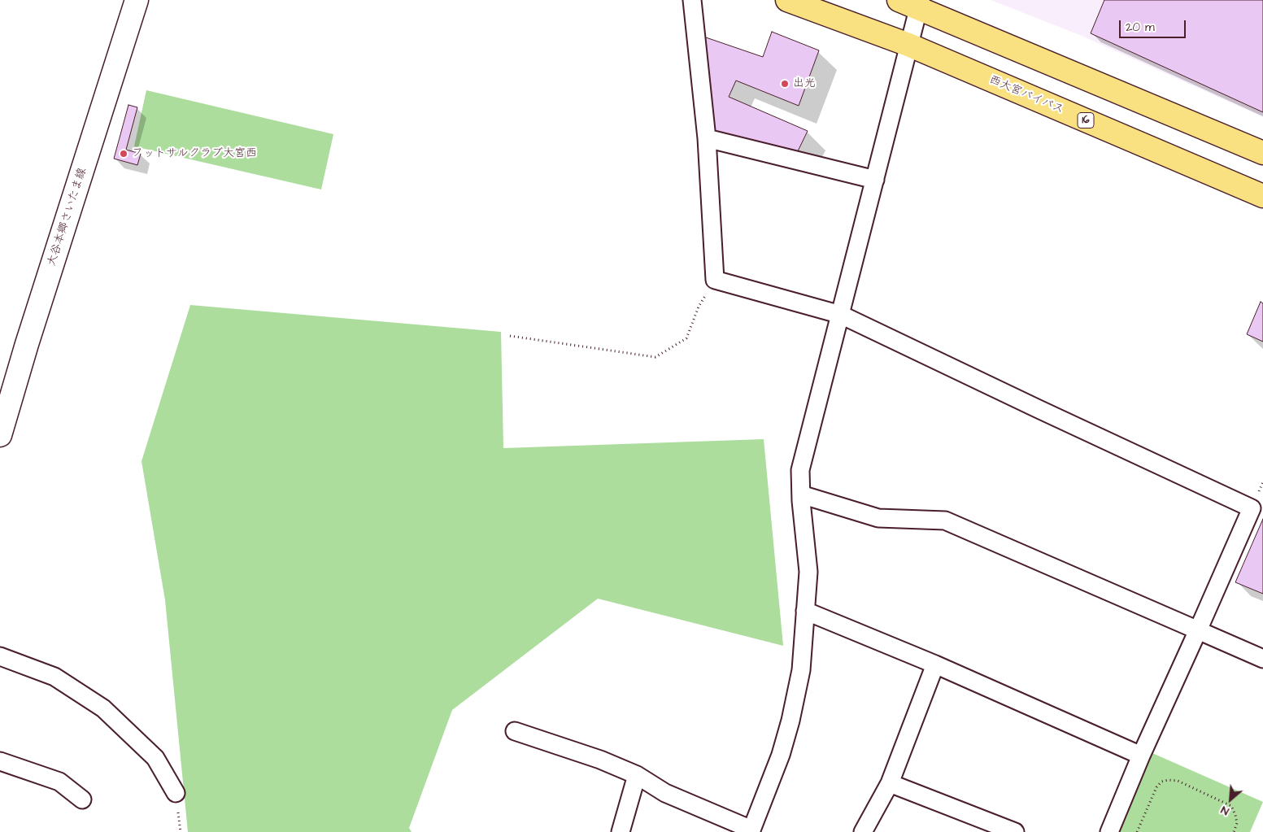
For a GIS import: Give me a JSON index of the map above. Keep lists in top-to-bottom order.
{
  "streets": {
    "highway": ["西大宮バイパス", "16"],
    "main road": ["大谷本郷さいたま線"]
  },
  "places": ["出光", "フットサルクラブ大宮西"],
  "scale_bar": "20 m",
  "north": "bottom left"
}
